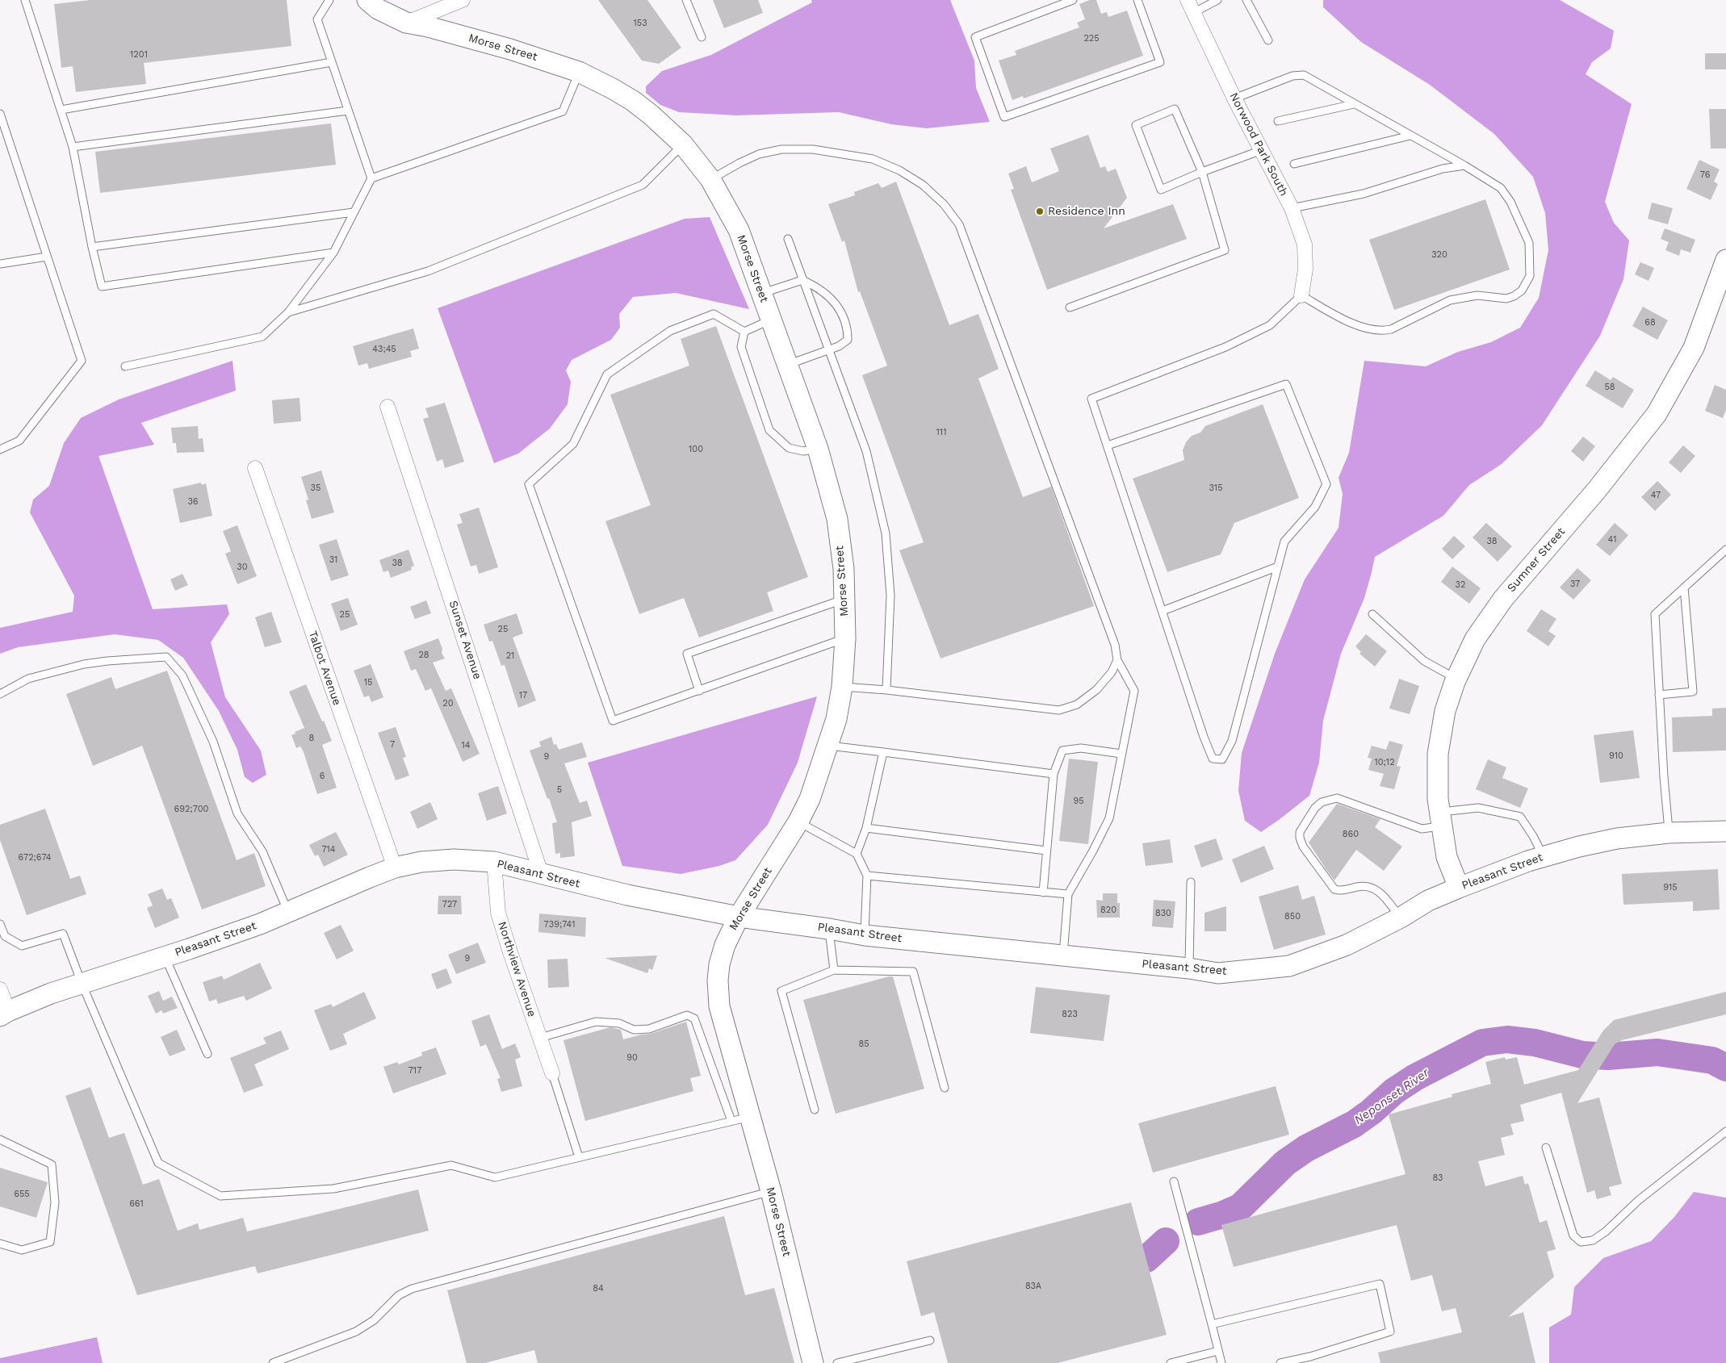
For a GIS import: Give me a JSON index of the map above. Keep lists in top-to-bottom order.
{
  "streets": {
    "street": [
      "Morse Street",
      "Norwood Park South",
      "Sumner Street",
      "Sunset Avenue",
      "Talbot Avenue",
      "Pleasant Street",
      "Northview Avenue"
    ]
  },
  "crossings": [
    ["Morse Street", "Pleasant Street"],
    ["Sumner Street", "Pleasant Street"],
    ["Sunset Avenue", "Pleasant Street"],
    ["Talbot Avenue", "Pleasant Street"],
    ["Pleasant Street", "Northview Avenue"]
  ],
  "water": ["Neponset River"],
  "places": ["Residence Inn"],
  "house_numbers": [
    "153",
    "225",
    "1201",
    "76",
    "320",
    "68",
    "43;45",
    "58",
    "111",
    "100",
    "35",
    "315",
    "47",
    "36",
    "41",
    "38",
    "31",
    "38",
    "30",
    "37",
    "32",
    "25",
    "25",
    "28",
    "21",
    "15",
    "17",
    "20",
    "8",
    "7",
    "14",
    "910",
    "9",
    "10;12",
    "6",
    "5",
    "95",
    "692;700",
    "860",
    "714",
    "672;674",
    "915",
    "727",
    "820",
    "830",
    "850",
    "739;741",
    "9",
    "823",
    "85",
    "90",
    "717",
    "83",
    "655",
    "661",
    "83A",
    "84"
  ]
}
